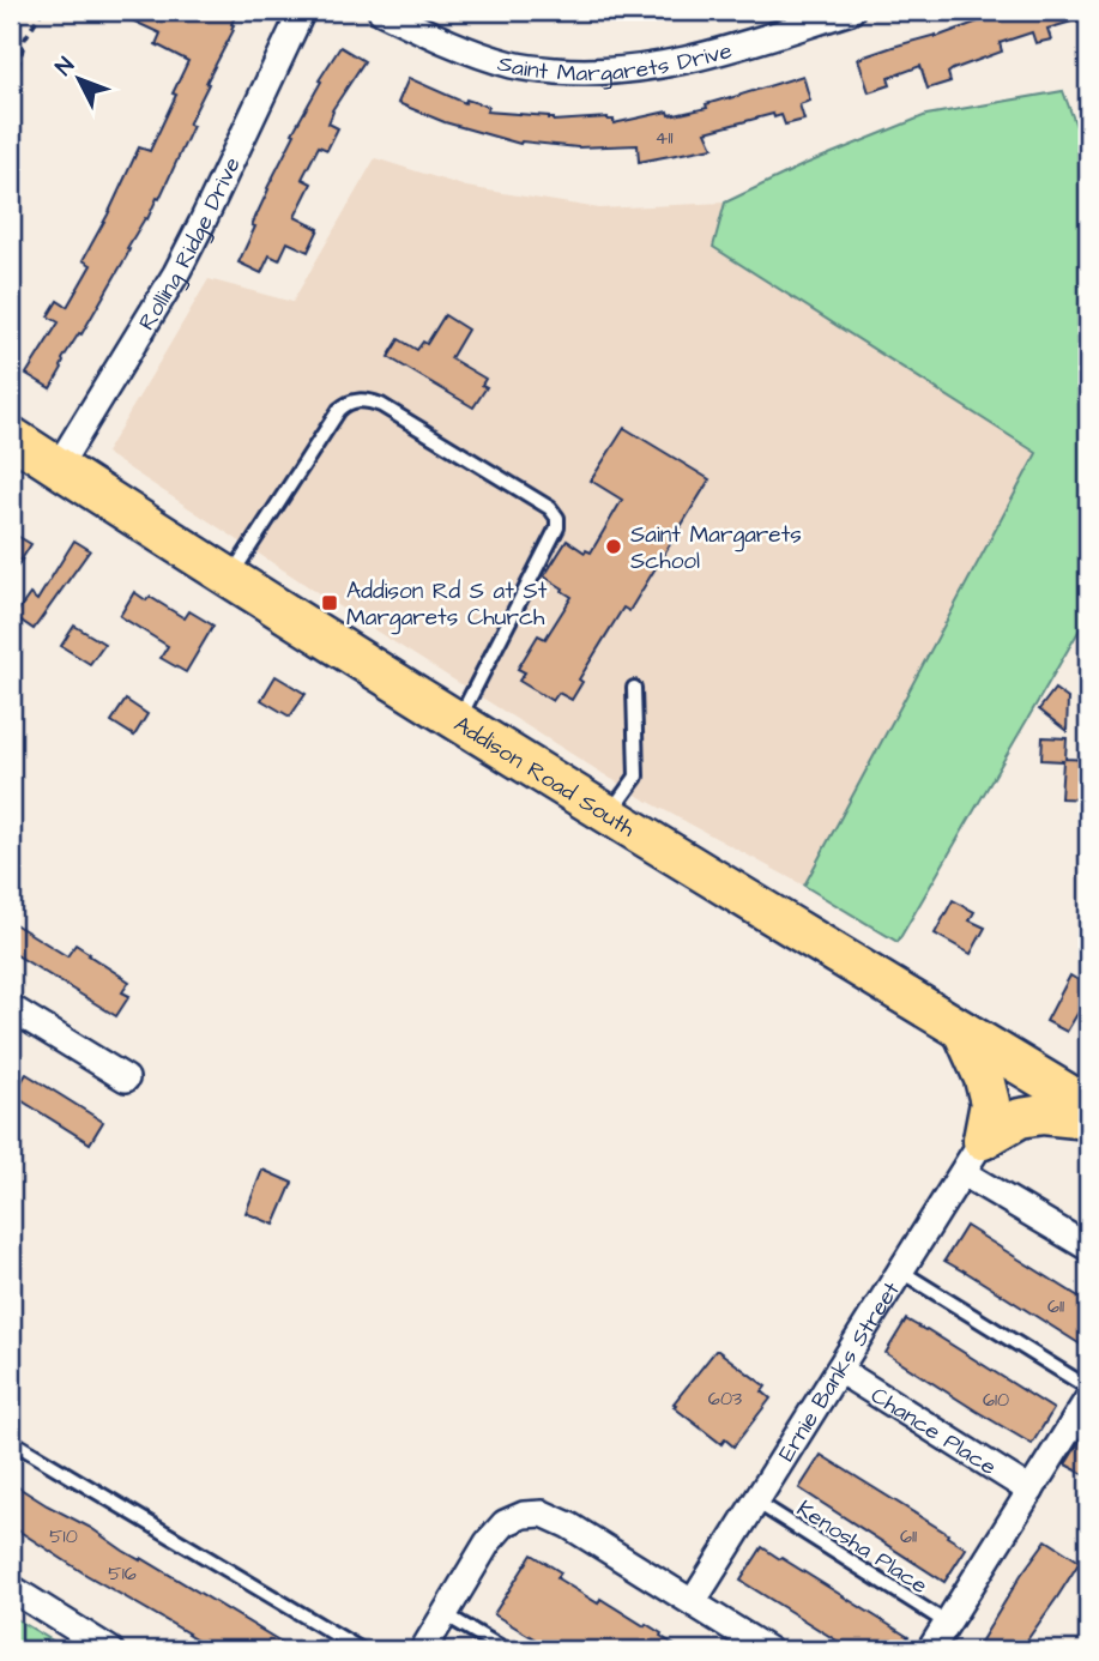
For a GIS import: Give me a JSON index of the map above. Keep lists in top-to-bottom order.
{
  "streets": {
    "main road": ["Addison Road South"],
    "street": [
      "Saint Margarets Drive",
      "Rolling Ridge Drive",
      "Ernie Banks Street",
      "Chance Place"
    ],
    "lane": ["Kenosha Place"]
  },
  "crossings": [
    ["Rolling Ridge Drive", "Addison Road South"],
    ["Ernie Banks Street", "Chance Place"],
    ["Ernie Banks Street", "Kenosha Place"]
  ],
  "places": {
    "other": ["Saint Margarets School"],
    "transit": ["Addison Rd S at St Margarets Church"]
  },
  "house_numbers": [
    "411",
    "611",
    "603",
    "610",
    "510",
    "611",
    "516"
  ],
  "north": "top left"
}
